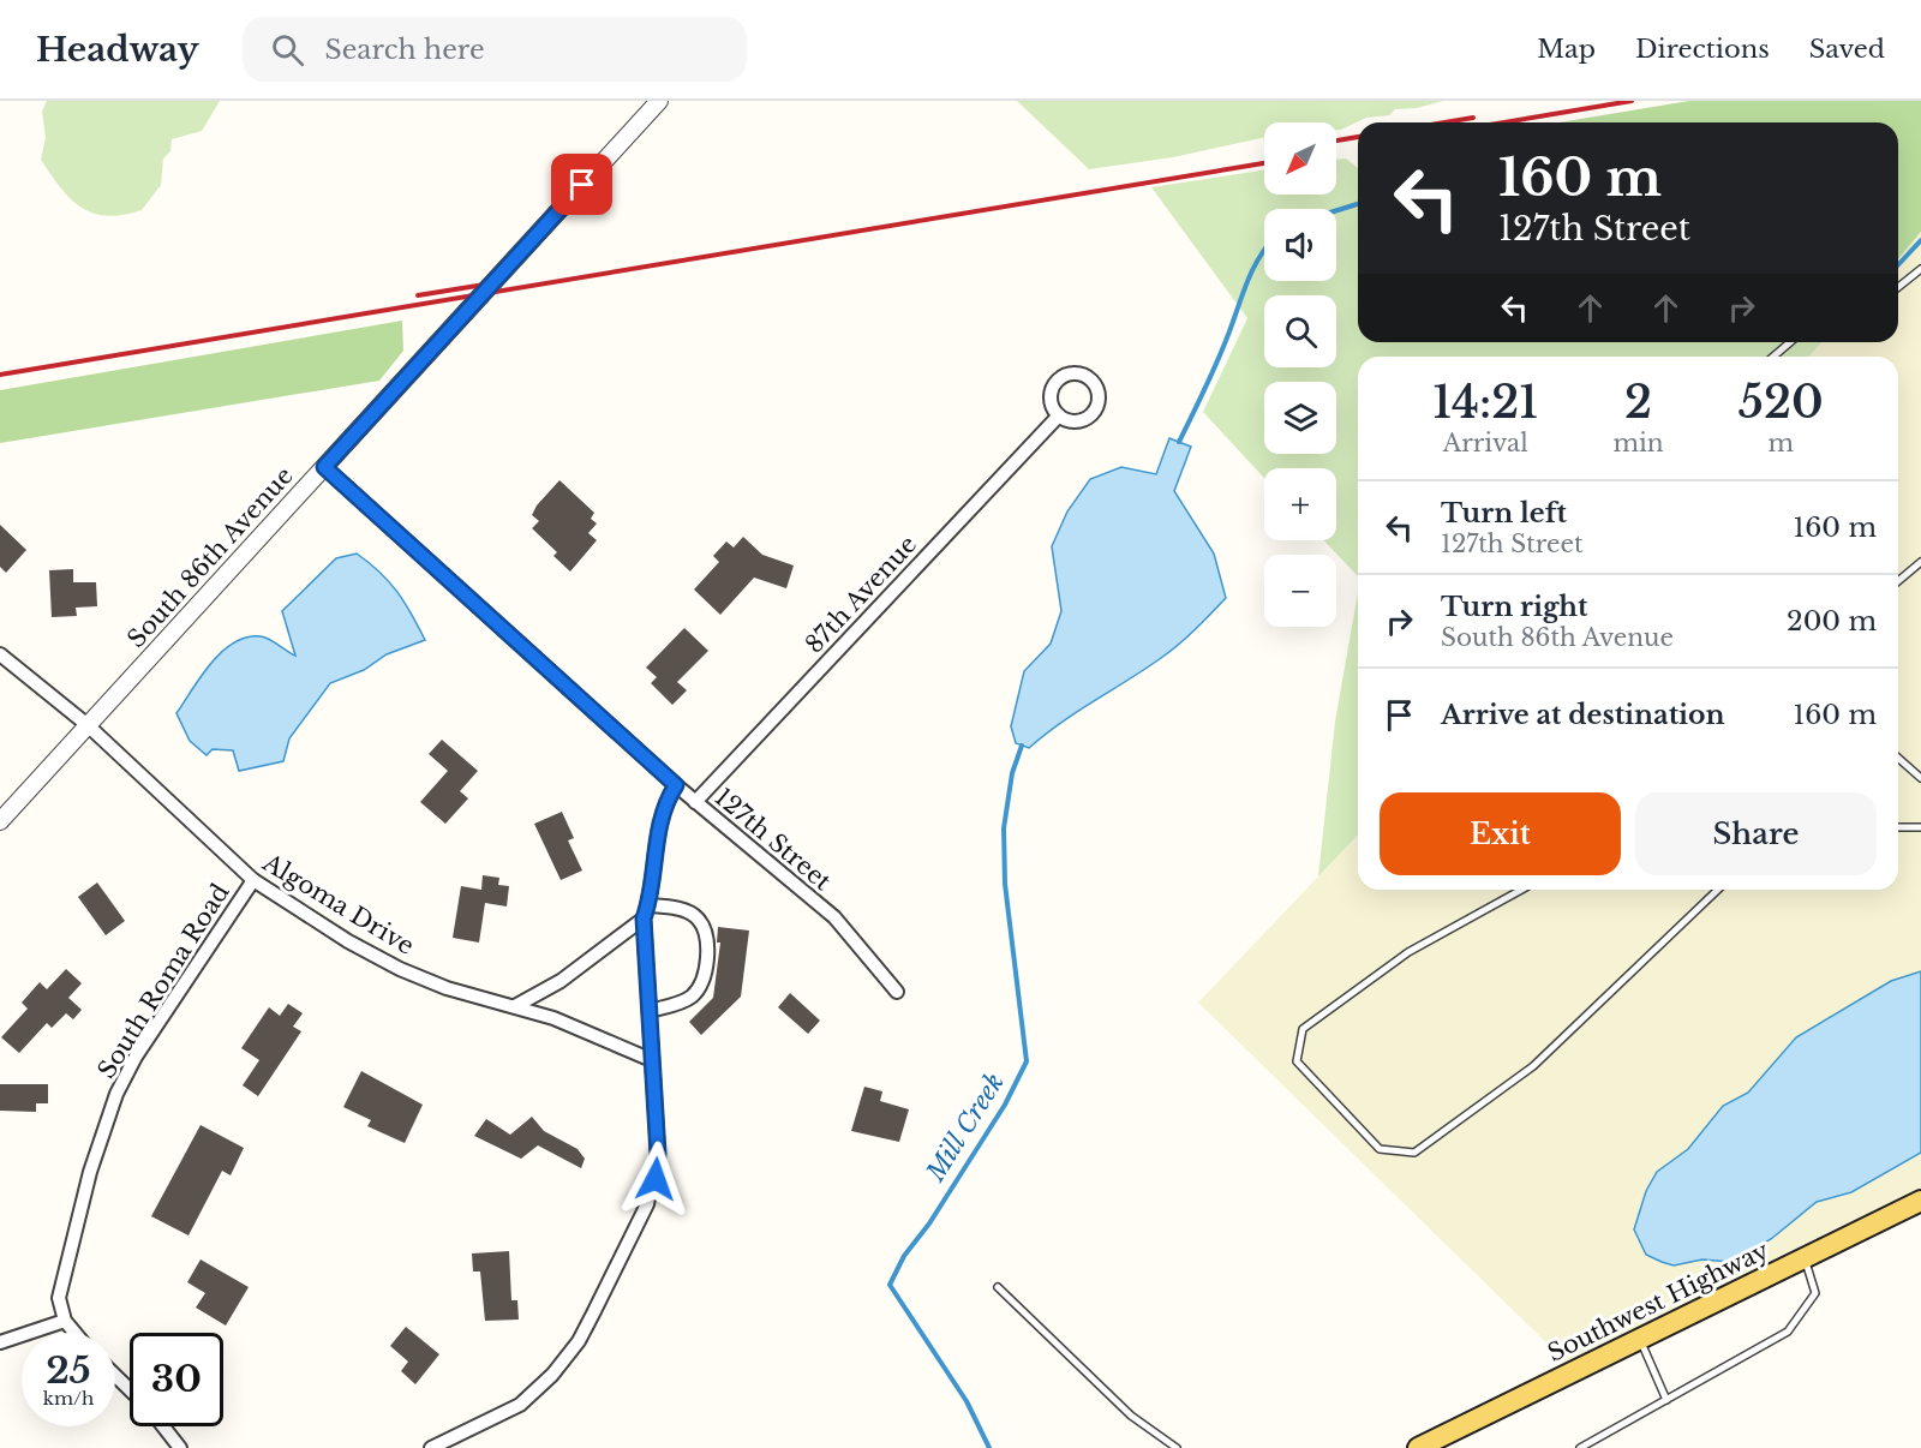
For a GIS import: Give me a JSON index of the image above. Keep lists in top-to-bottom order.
{
  "streets": {
    "main road": ["Southwest Highway"],
    "street": [
      "South 86th Avenue",
      "87th Avenue",
      "127th Street",
      "Algoma Drive",
      "South Roma Road"
    ]
  },
  "crossings": [
    ["South 86th Avenue", "127th Street"],
    ["South 86th Avenue", "Algoma Drive"],
    ["87th Avenue", "127th Street"],
    ["Algoma Drive", "South Roma Road"]
  ],
  "water": ["Mill Creek"],
  "north": "bottom left",
  "page": {
    "header": "Headway",
    "search": "Search here",
    "nav": ["Map", "Directions", "Saved"],
    "map_buttons": ["+", "−"],
    "turn": ["160 m", "127th Street"],
    "eta": [
      "14:21",
      "Arrival",
      "2",
      "min",
      "520",
      "m"
    ],
    "list": [
      {
        "name": "Turn left",
        "note": "127th Street",
        "value": "160 m"
      },
      {
        "name": "Turn right",
        "note": "South 86th Avenue",
        "value": "200 m"
      },
      {
        "name": "Arrive at destination",
        "value": "160 m"
      }
    ],
    "buttons": ["Exit", "Share"],
    "speed": "25 km/h",
    "limit": "30"
  }
}
